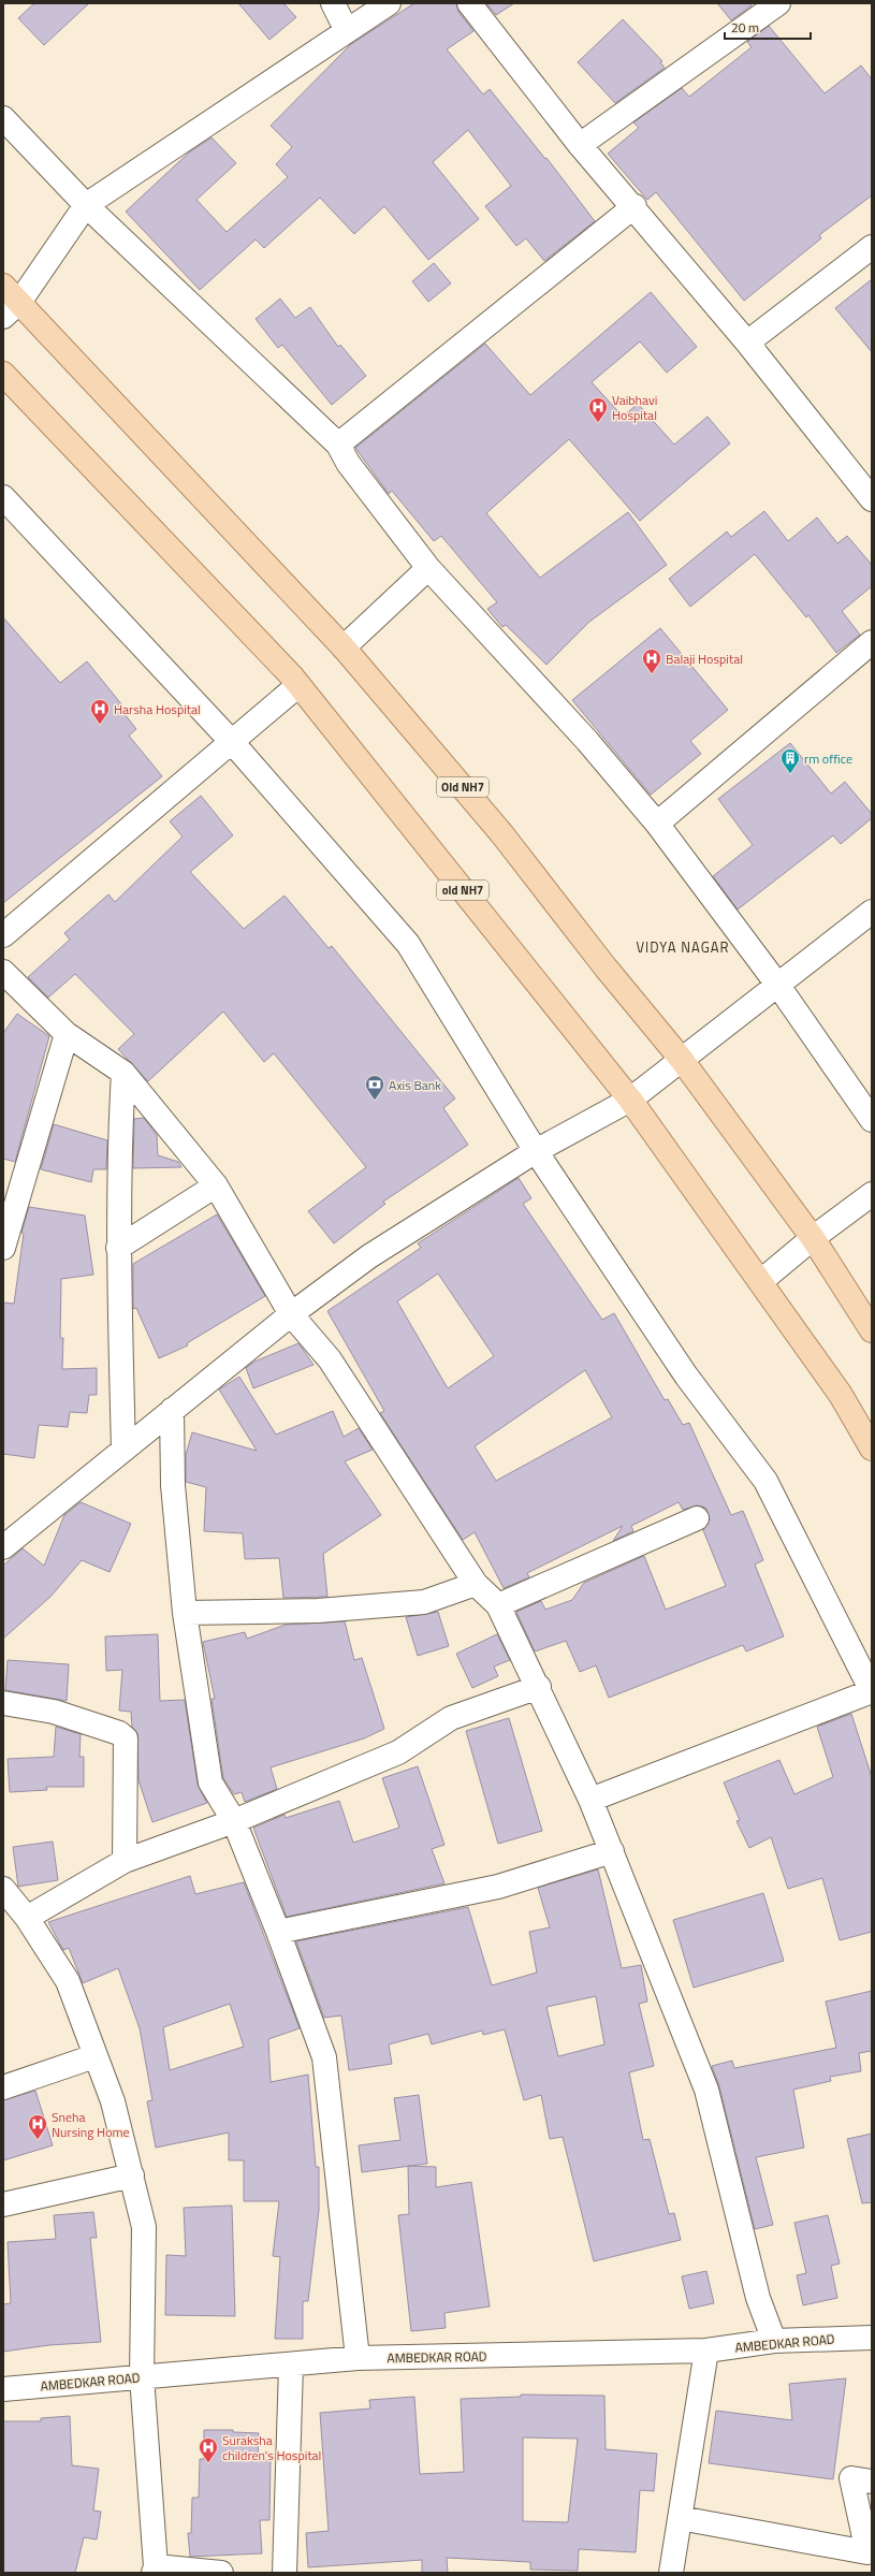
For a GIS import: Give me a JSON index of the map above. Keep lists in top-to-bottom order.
{
  "streets": {
    "main road": ["Old NH7", "old NH7"],
    "street": ["AMBEDKAR ROAD"]
  },
  "districts": ["VIDYA NAGAR"],
  "places": {
    "hospital": [
      "Vaibhavi Hospital",
      "Balaji Hospital",
      "Harsha Hospital",
      "Sneha Nursing Home",
      "Suraksha children's Hospital"
    ],
    "building": ["rm office"],
    "bank": ["Axis Bank"]
  },
  "scale_bar": "20 m"
}
